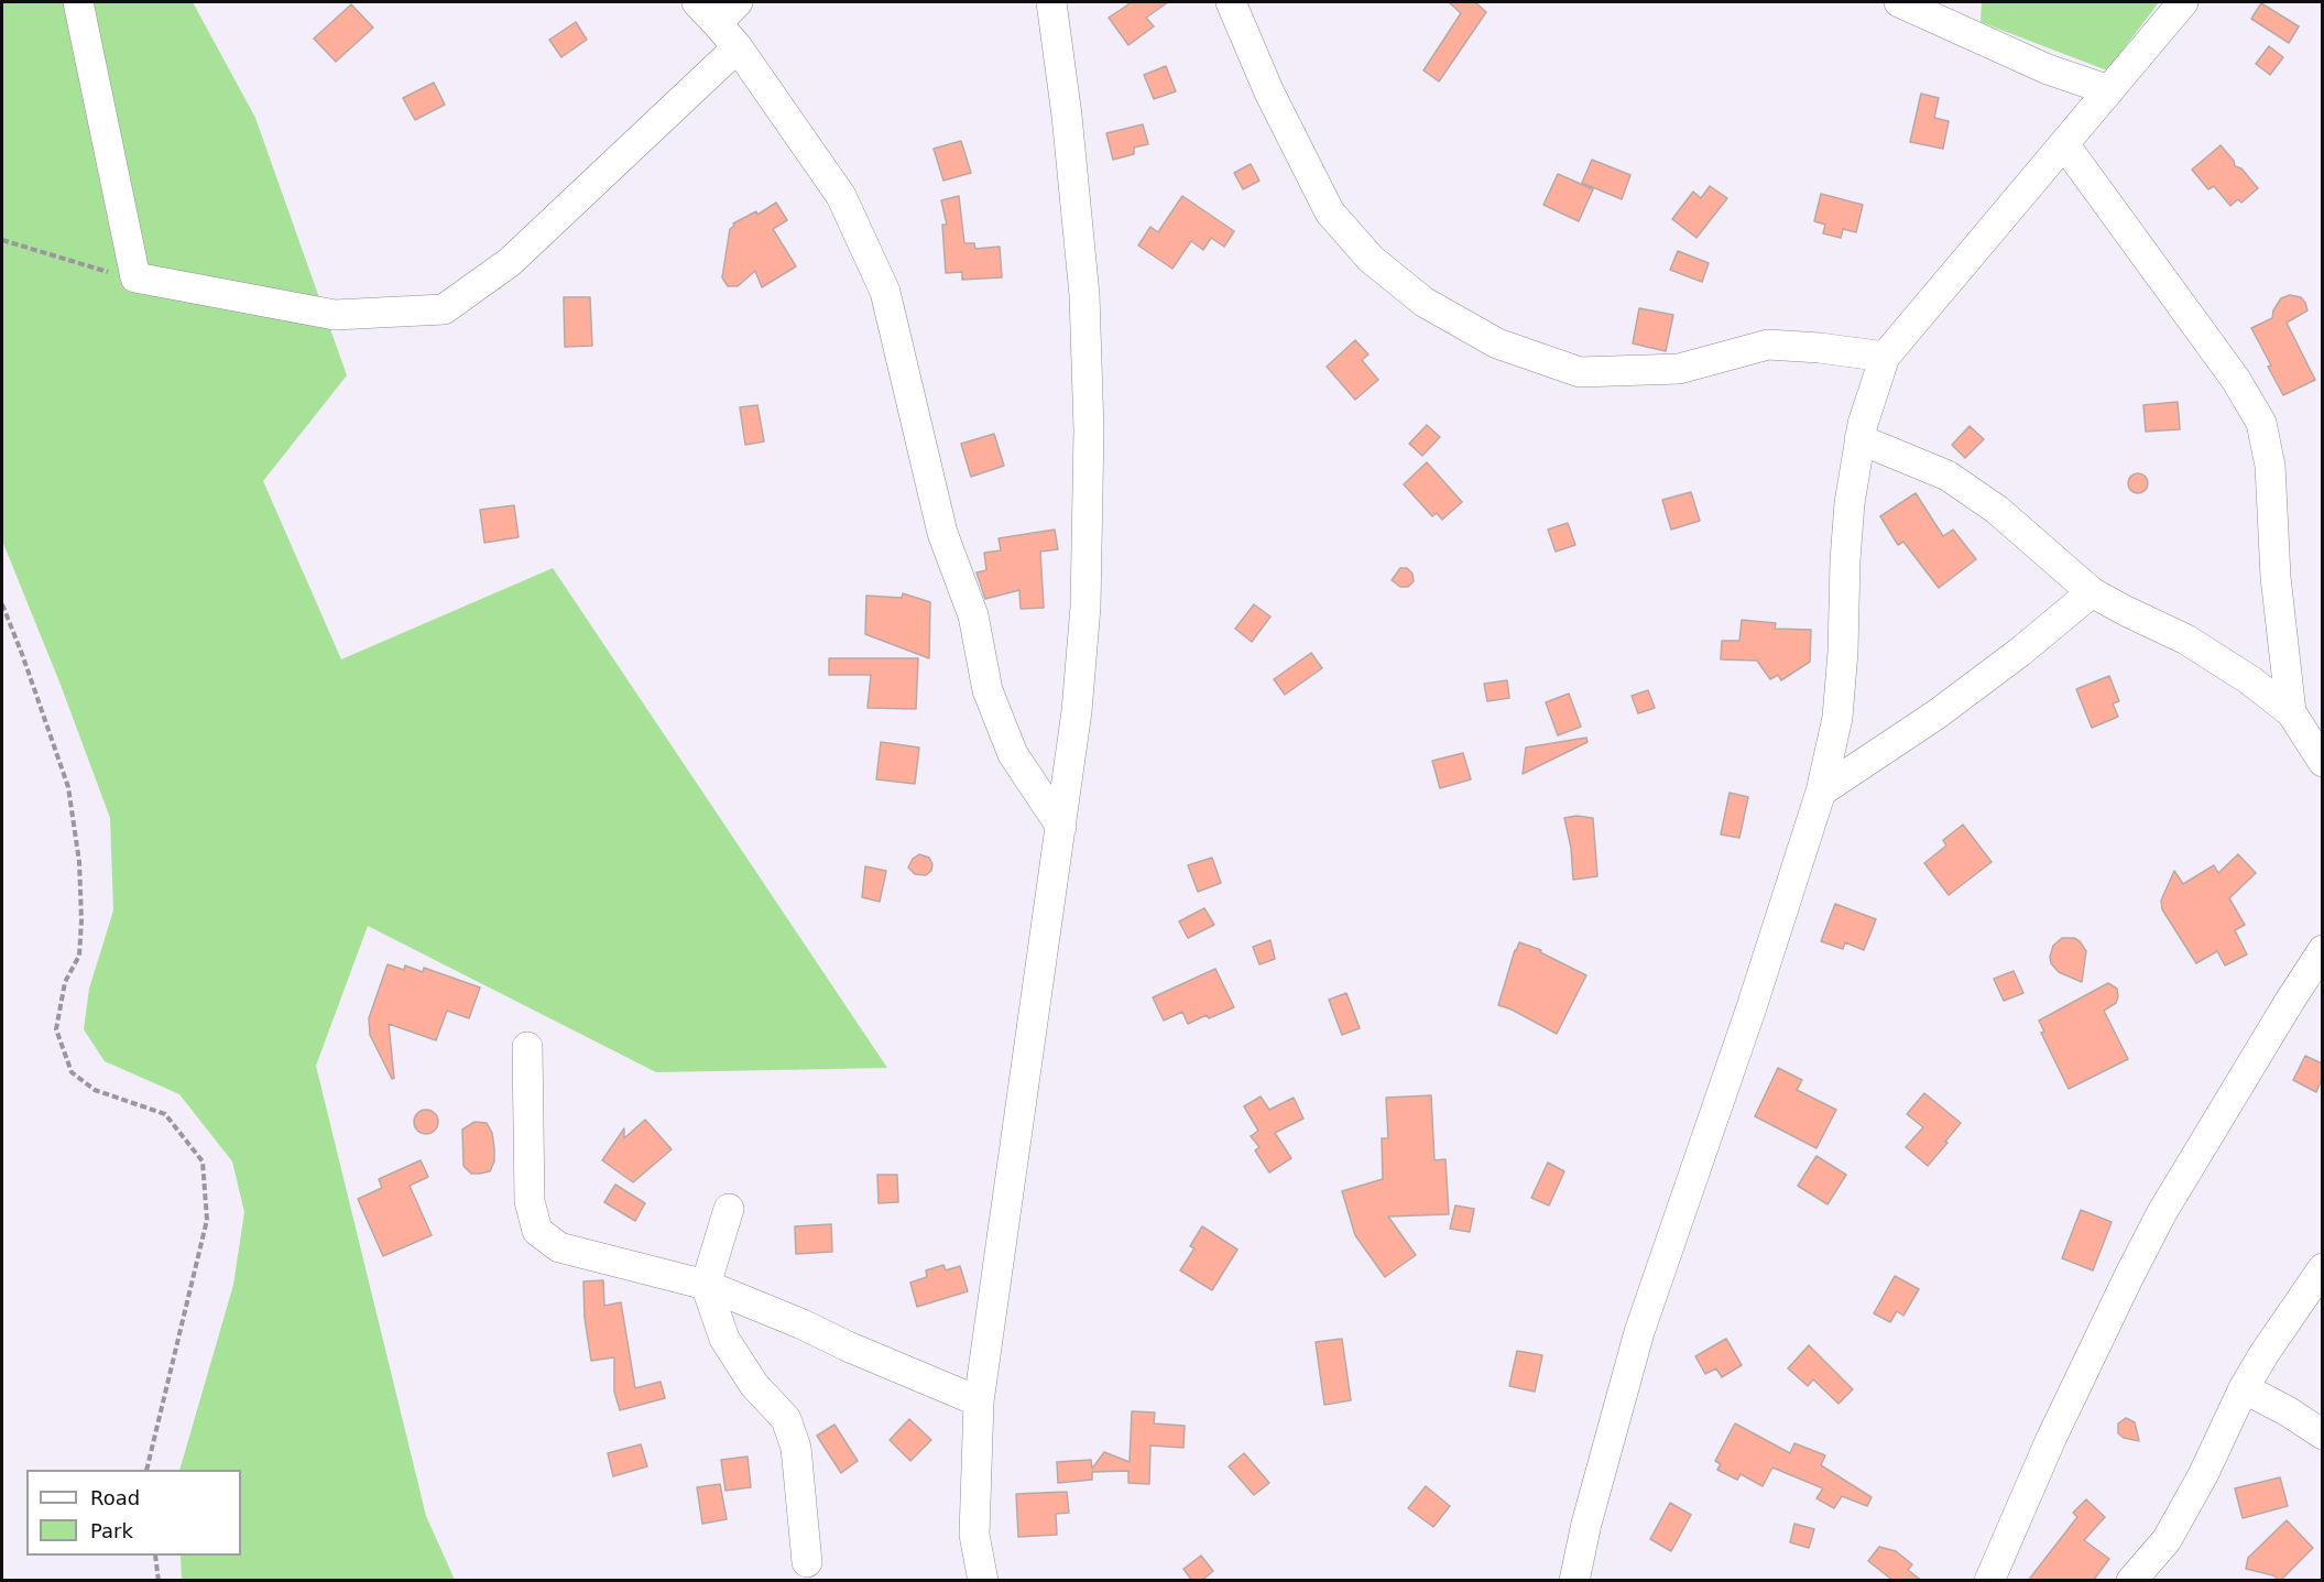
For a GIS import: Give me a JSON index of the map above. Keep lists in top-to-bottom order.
{
  "legend": ["Road", "Park"]
}
